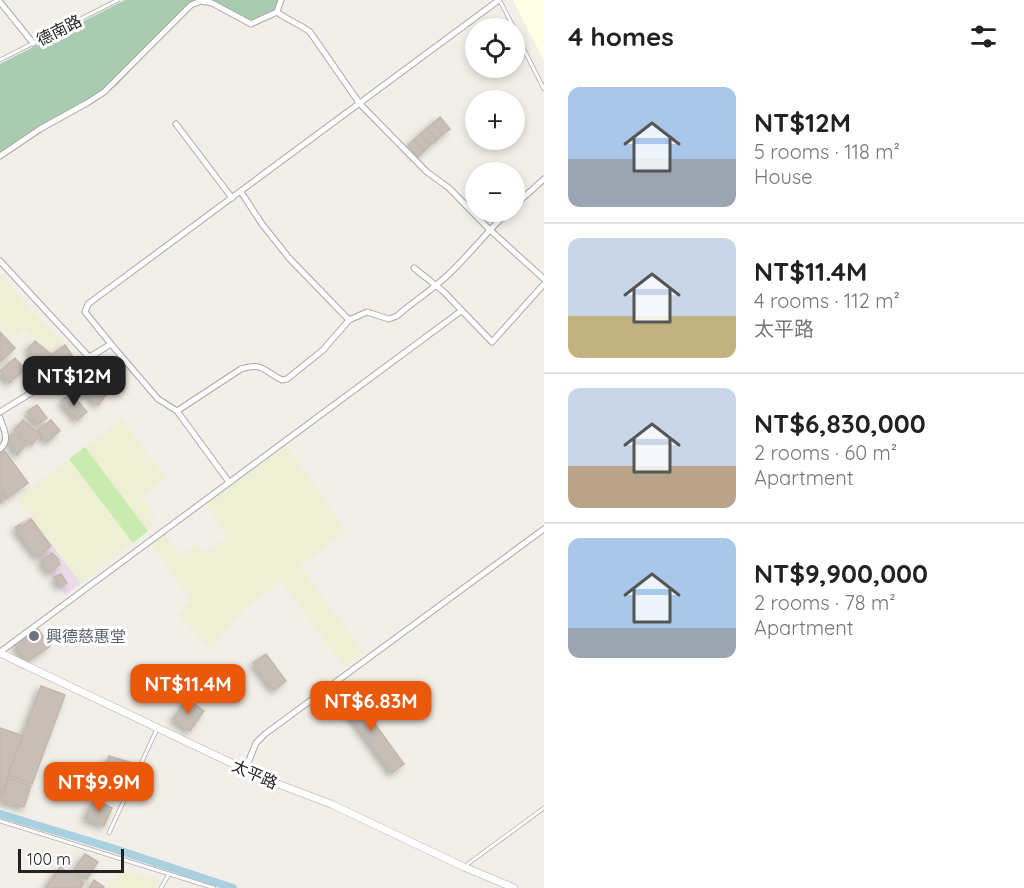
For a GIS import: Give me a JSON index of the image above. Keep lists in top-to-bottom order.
{
  "streets": {
    "street": ["太平路"],
    "lane": ["德南路"]
  },
  "places": ["興德慈惠堂"],
  "scale_bar": "100 m",
  "page": {
    "heading": "4 homes",
    "map_buttons": ["+", "−"],
    "list": [
      {
        "name": "NT$12M",
        "note": "5 rooms · 118 m² · House"
      },
      {
        "name": "NT$11.4M",
        "note": "4 rooms · 112 m² · 太平路"
      },
      {
        "name": "NT$6,830,000",
        "note": "2 rooms · 60 m² · Apartment"
      },
      {
        "name": "NT$9,900,000",
        "note": "2 rooms · 78 m² · Apartment"
      }
    ],
    "price": [
      "NT$12M",
      "NT$11.4M",
      "NT$6.83M",
      "NT$9.9M"
    ],
    "scale": "100 m"
  }
}
